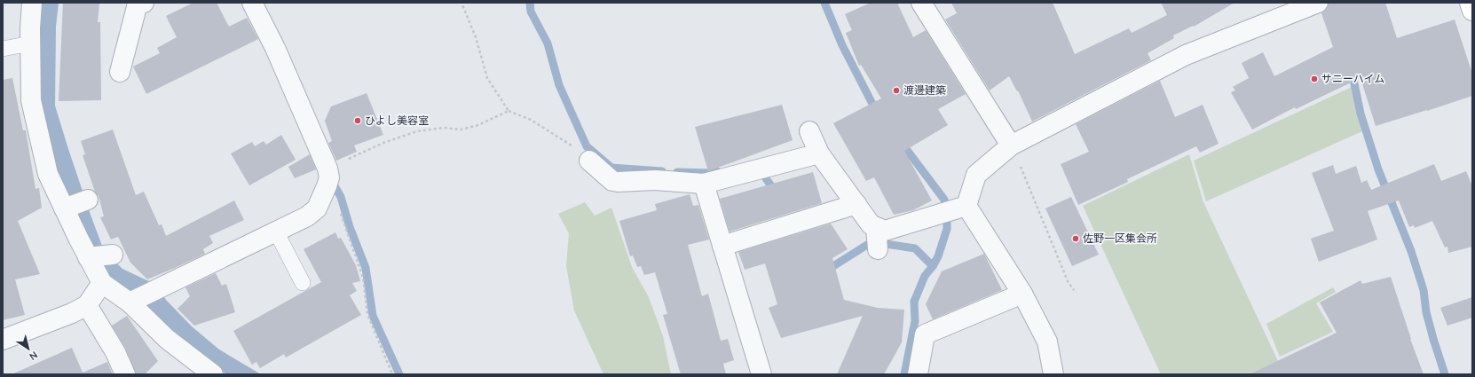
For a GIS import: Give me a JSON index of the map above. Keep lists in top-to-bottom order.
{
  "places": [
    "サニーハイム",
    "渡邊建築",
    "ひよし美容室",
    "佐野一区集会所"
  ],
  "north": "bottom right"
}
